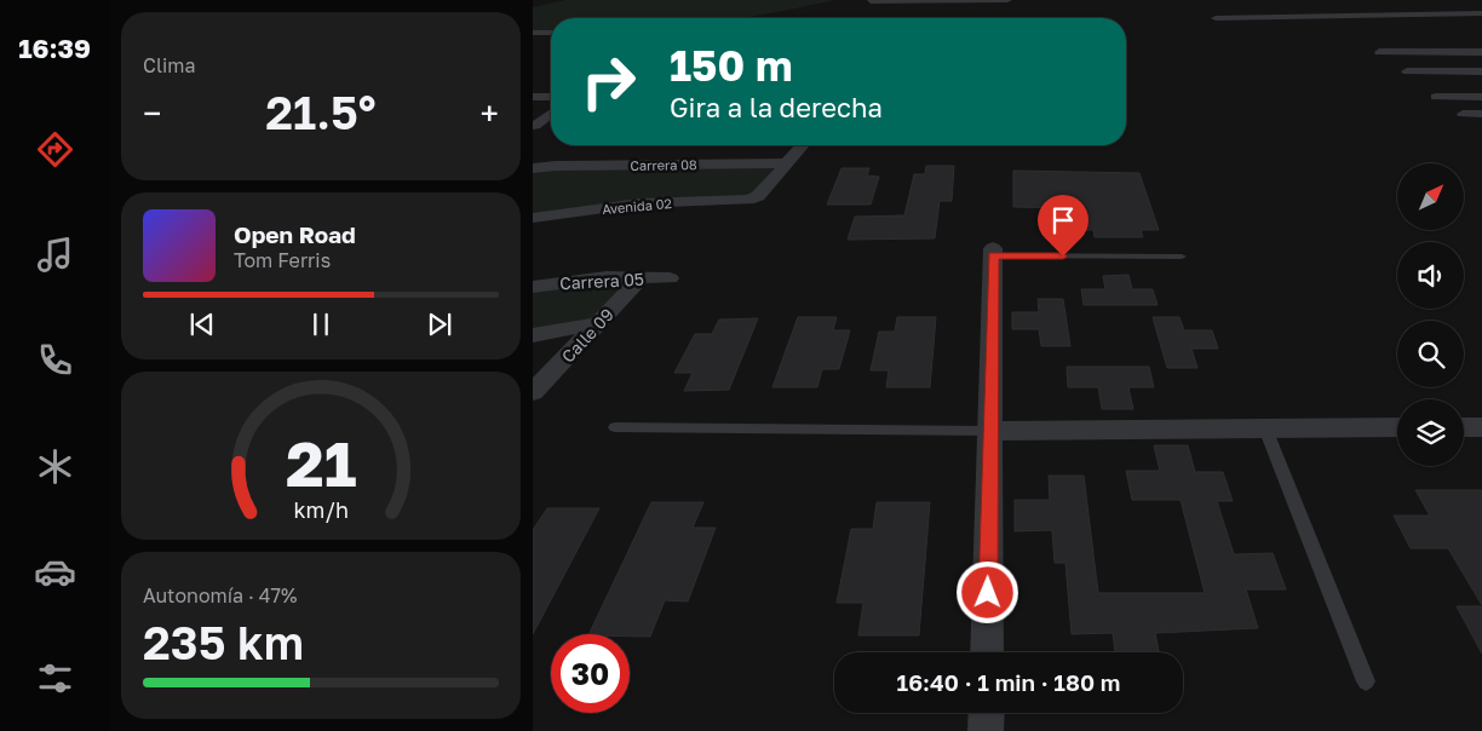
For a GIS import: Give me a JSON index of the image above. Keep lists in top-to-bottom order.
{
  "streets": {
    "street": [
      "Carrera 08",
      "Avenida 02",
      "Carrera 05",
      "Calle 09"
    ]
  },
  "crossings": [
    ["Carrera 08", "Avenida 02"],
    ["Carrera 05", "Calle 09"]
  ],
  "north": "top right",
  "page": {
    "tabs": "16:39",
    "tile": [
      "Clima",
      ["Autonomía · 47%", "235 km"]
    ],
    "turn": ["150 m", "Gira a la derecha"],
    "heat": ["−", "21.5°", "+"],
    "song": ["Open Road", "Tom Ferris"],
    "limit": "30",
    "trip": "16:40 · 1 min · 180 m",
    "gauge": ["21", "km/h"]
  }
}
